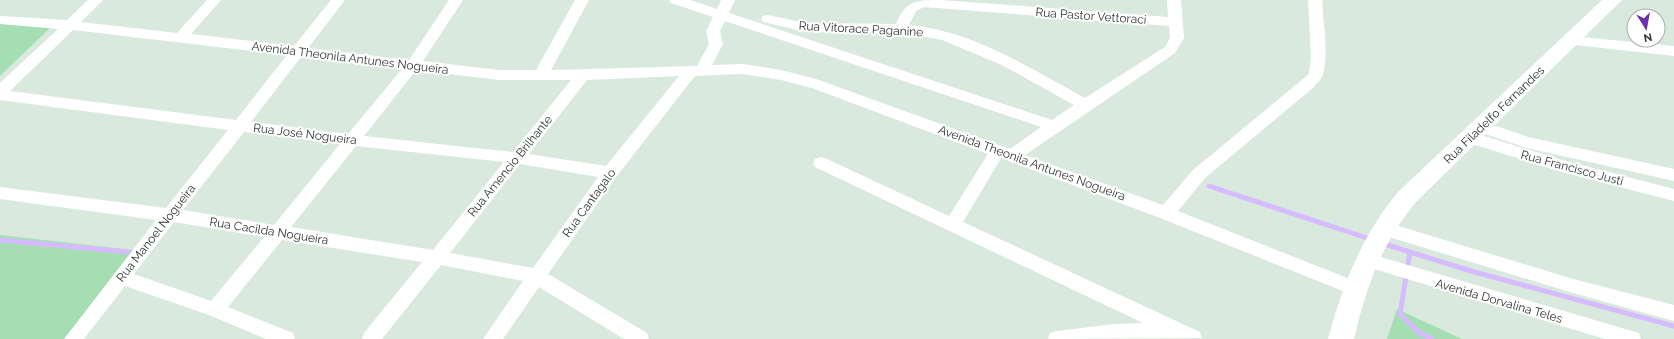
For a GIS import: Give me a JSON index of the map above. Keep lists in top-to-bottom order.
{
  "streets": {
    "main road": ["Rua Filadelfo Fernandes"],
    "street": [
      "Rua Pastor Vettoraci",
      "Rua Vitorace Paganine",
      "Avenida Theonila Antunes Nogueira",
      "Rua José Nogueira",
      "Rua Amencio Brilhante",
      "Rua Francisco Justi",
      "Rua Cantagalo",
      "Rua Cacilda Nogueira",
      "Rua Manoel Nogueira",
      "Avenida Dorvalina Teles"
    ]
  },
  "crossings": [
    ["Rua Pastor Vettoraci", "Rua Vitorace Paganine"],
    ["Avenida Theonila Antunes Nogueira", "Rua Filadelfo Fernandes"],
    ["Avenida Theonila Antunes Nogueira", "Rua Amencio Brilhante"],
    ["Avenida Theonila Antunes Nogueira", "Rua Cantagalo"],
    ["Avenida Theonila Antunes Nogueira", "Rua Manoel Nogueira"],
    ["Rua Filadelfo Fernandes", "Rua Francisco Justi"],
    ["Rua Filadelfo Fernandes", "Avenida Dorvalina Teles"],
    ["Rua José Nogueira", "Rua Amencio Brilhante"],
    ["Rua José Nogueira", "Rua Cantagalo"],
    ["Rua José Nogueira", "Rua Manoel Nogueira"],
    ["Rua Amencio Brilhante", "Rua Cacilda Nogueira"],
    ["Rua Cantagalo", "Rua Cacilda Nogueira"],
    ["Rua Cacilda Nogueira", "Rua Manoel Nogueira"]
  ],
  "north": "bottom"
}
